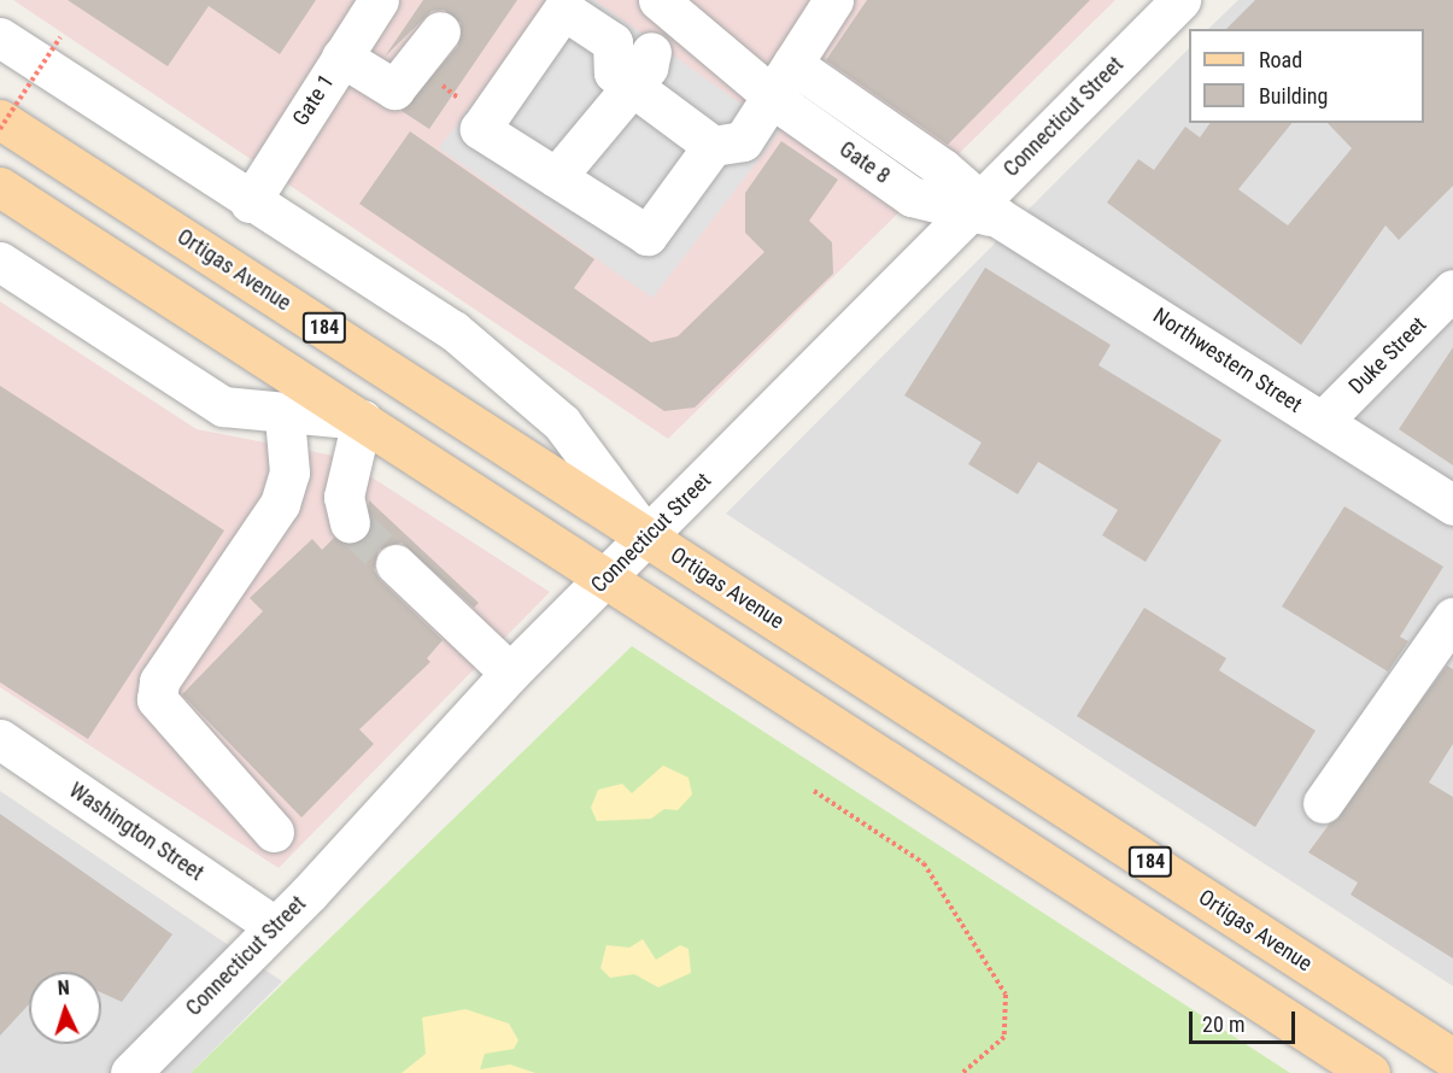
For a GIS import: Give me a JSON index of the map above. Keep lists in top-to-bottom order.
{
  "streets": {
    "main road": ["Ortigas Avenue", "184"],
    "street": [
      "Gate 1",
      "Connecticut Street",
      "Gate 8",
      "Duke Street",
      "Northwestern Street",
      "Washington Street"
    ]
  },
  "crossings": [
    ["Connecticut Street", "Gate 8"],
    ["Connecticut Street", "Ortigas Avenue"],
    ["Connecticut Street", "184"],
    ["Connecticut Street", "Northwestern Street"],
    ["Connecticut Street", "Washington Street"],
    ["Gate 8", "Northwestern Street"],
    ["Duke Street", "Northwestern Street"]
  ],
  "legend": ["Road", "Building"],
  "scale_bar": "20 m",
  "north": "top"
}
